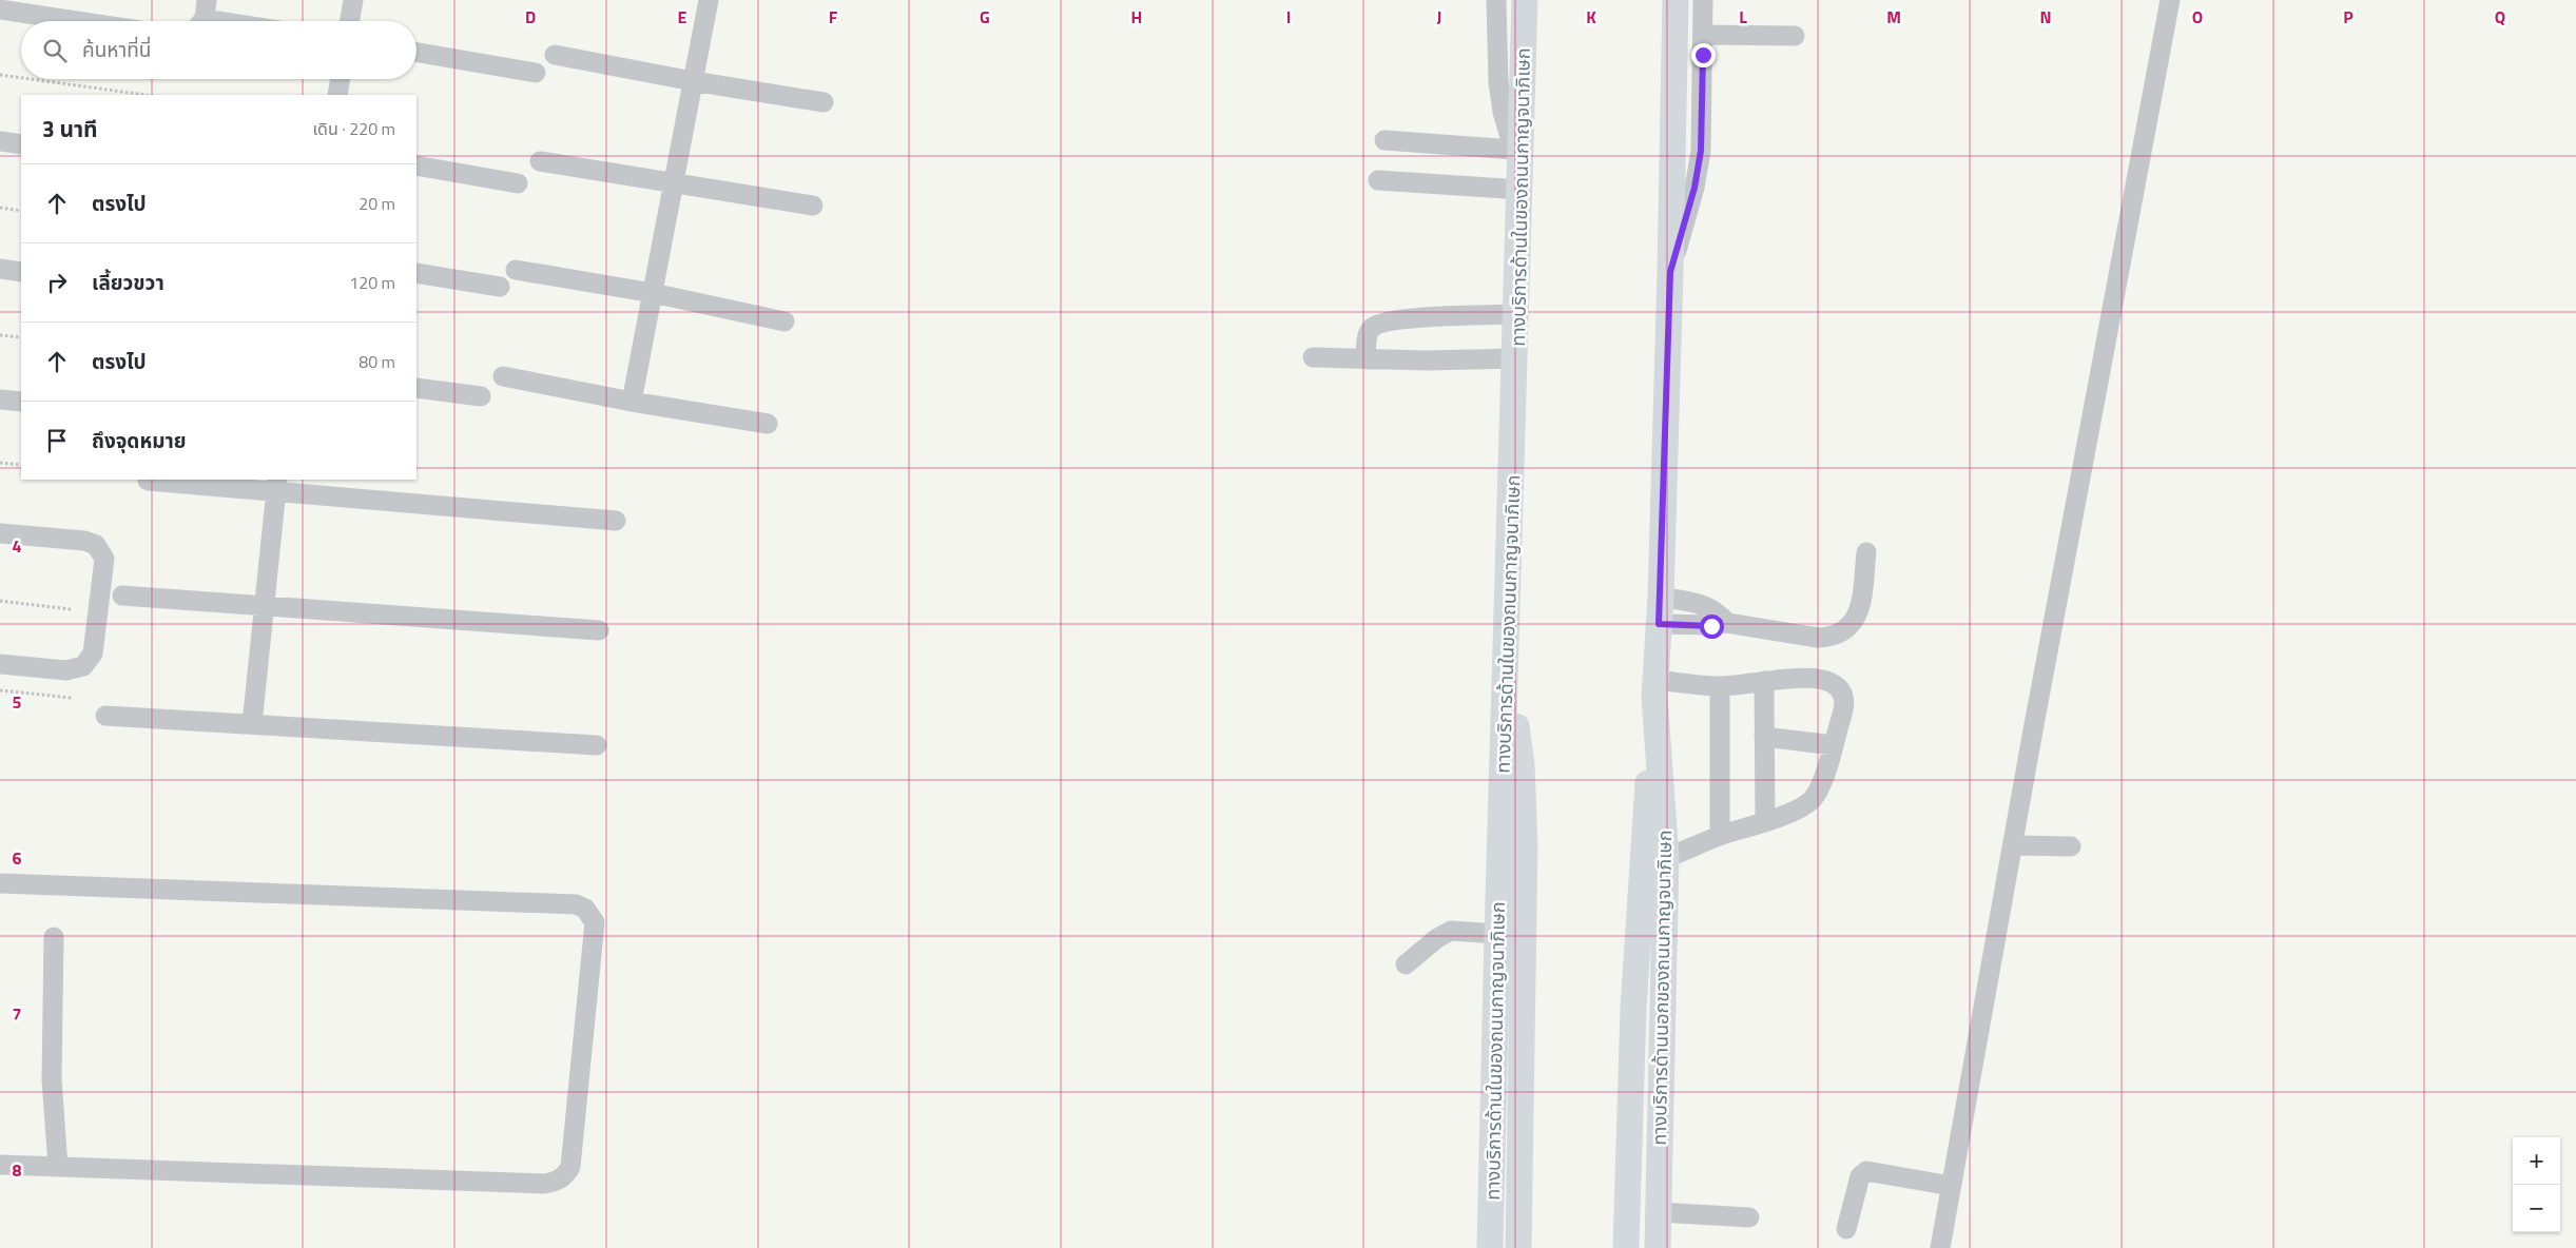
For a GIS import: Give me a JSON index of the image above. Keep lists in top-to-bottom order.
{
  "streets": {
    "main road": ["ทางบริการด้านในของถนนกาญจนาภิเษก", "ทางบริการด้านนอกของถนนกาญจนาภิเษก"]
  },
  "page": {
    "search": "ค้นหาที่นี่",
    "heading": ["3 นาที", "เดิน · 220 m"],
    "list": [
      ["ตรงไป", "20 m"],
      ["เลี้ยวขวา", "120 m"],
      ["ตรงไป", "80 m"],
      "ถึงจุดหมาย"
    ],
    "map_buttons": ["+", "−"]
  },
  "grid": {
    "columns": [
      "D",
      "E",
      "F",
      "G",
      "H",
      "I",
      "J",
      "K",
      "L",
      "M",
      "N",
      "O",
      "P",
      "Q"
    ],
    "rows": [
      "4",
      "5",
      "6",
      "7",
      "8"
    ]
  }
}
